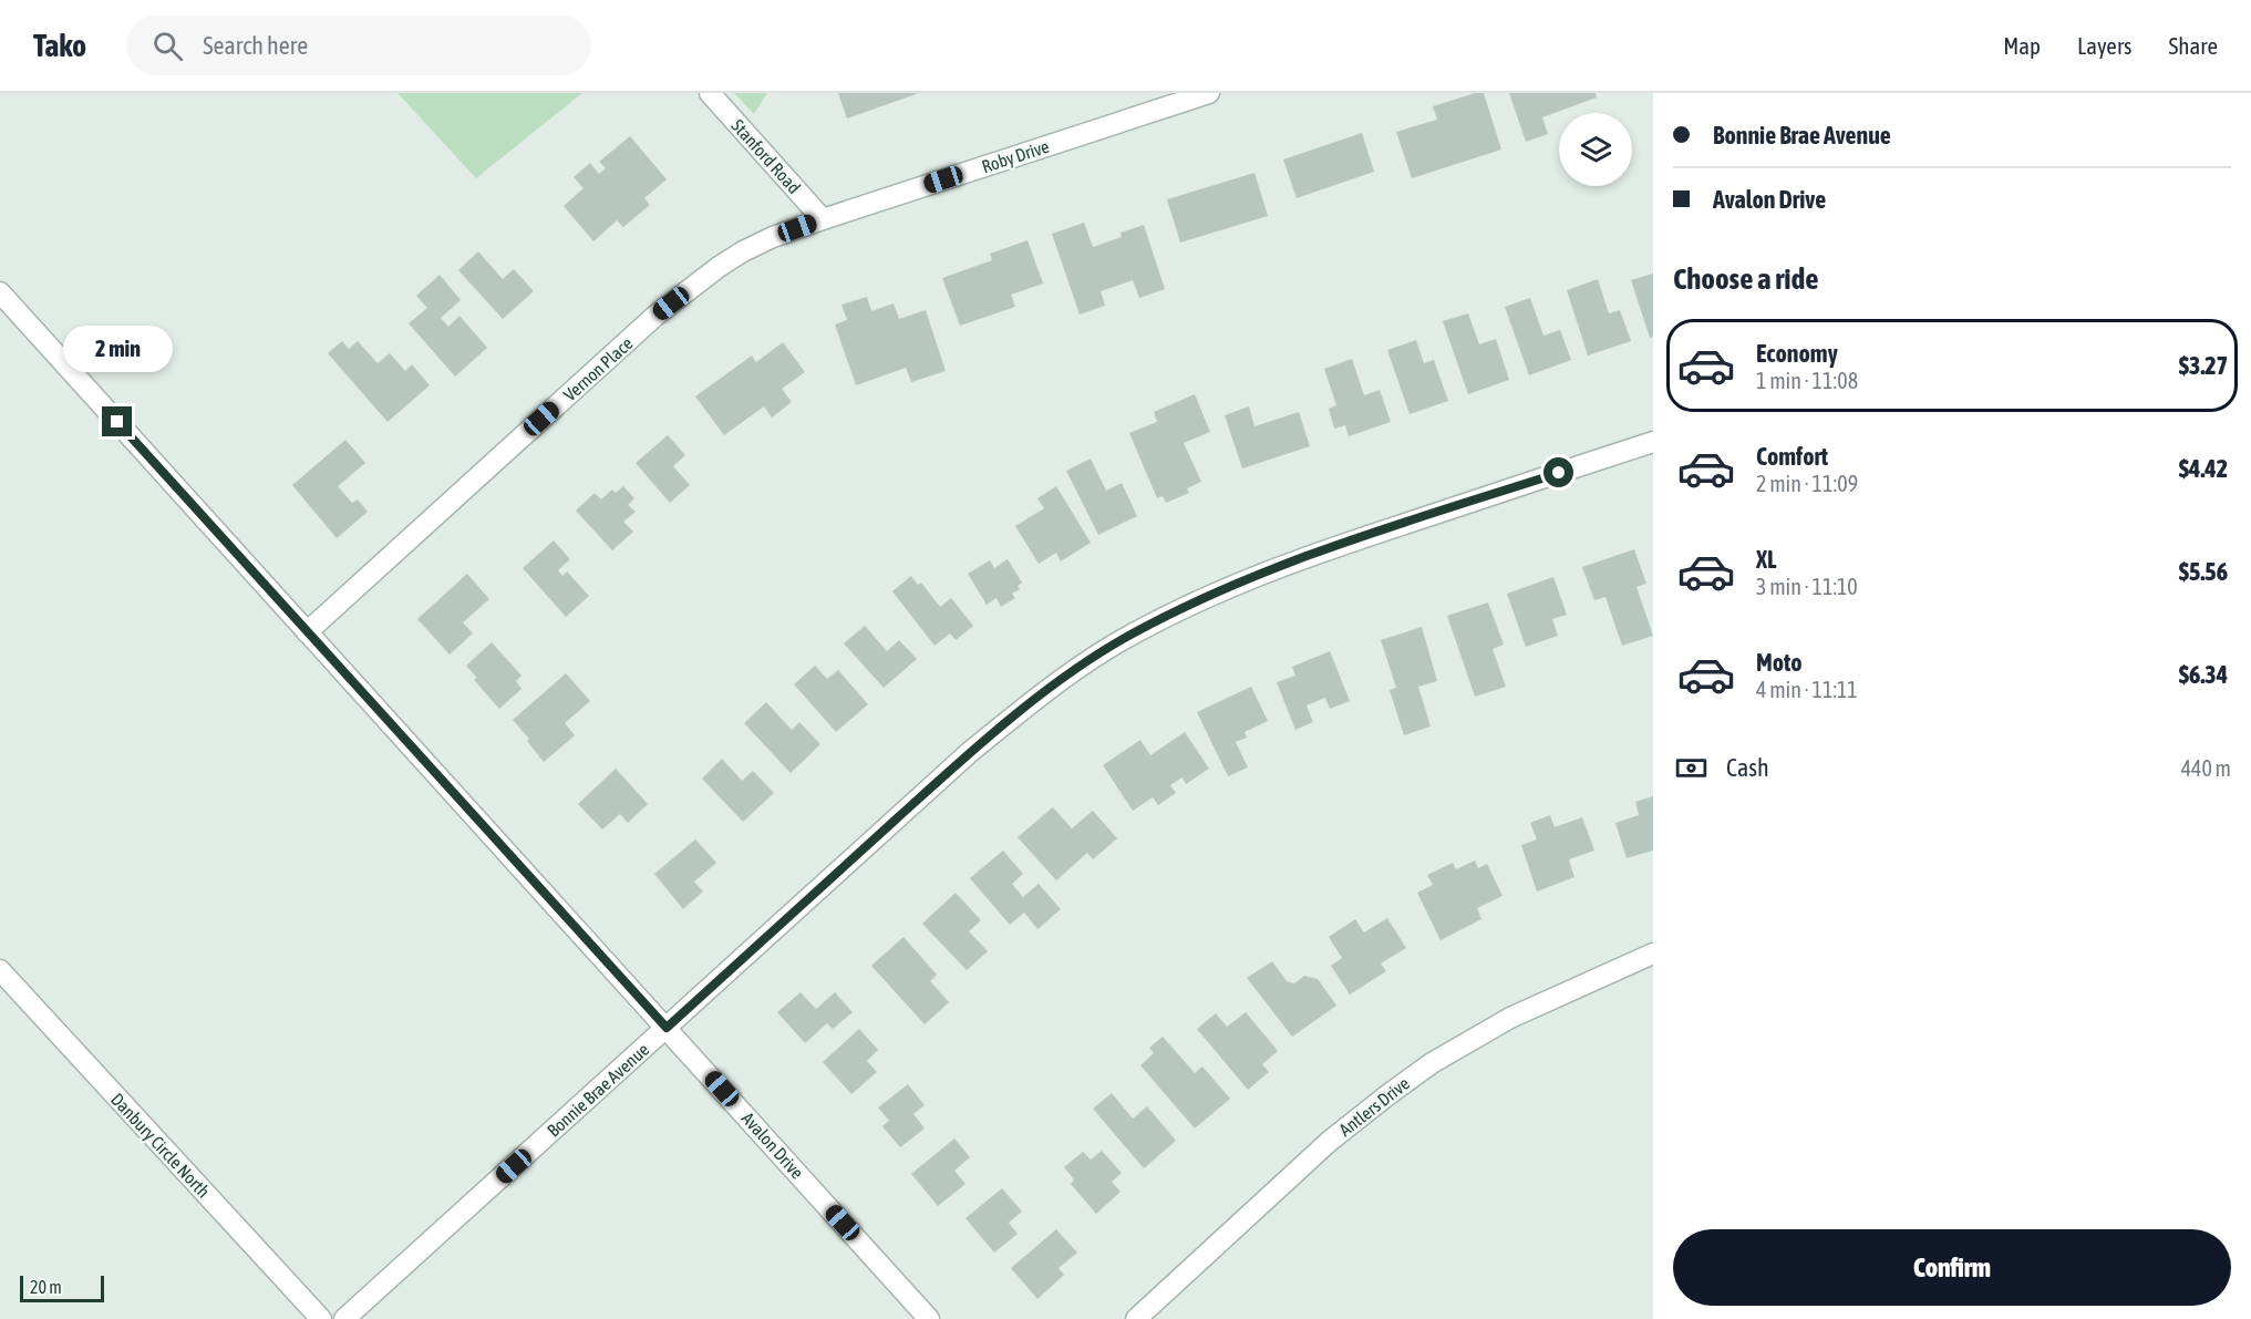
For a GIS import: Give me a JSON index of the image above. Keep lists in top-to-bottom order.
{
  "streets": {
    "street": [
      "Stanford Road",
      "Roby Drive",
      "Vernon Place",
      "Bonnie Brae Avenue",
      "Antlers Drive",
      "Danbury Circle North",
      "Avalon Drive"
    ]
  },
  "crossings": [
    ["Stanford Road", "Roby Drive"],
    ["Stanford Road", "Vernon Place"],
    ["Roby Drive", "Vernon Place"],
    ["Vernon Place", "Avalon Drive"],
    ["Bonnie Brae Avenue", "Avalon Drive"]
  ],
  "scale_bar": "20 m",
  "page": {
    "header": "Tako",
    "search": "Search here",
    "nav": ["Map", "Layers", "Share"],
    "banner": ["Bonnie Brae Avenue", "Avalon Drive"],
    "heading": "Choose a ride",
    "list": [
      {
        "name": "Economy",
        "note": "1 min · 11:08",
        "value": "$3.27"
      },
      {
        "name": "Comfort",
        "note": "2 min · 11:09",
        "value": "$4.42"
      },
      {
        "name": "XL",
        "note": "3 min · 11:10",
        "value": "$5.56"
      },
      {
        "name": "Moto",
        "note": "4 min · 11:11",
        "value": "$6.34"
      }
    ],
    "bubble": "2 min",
    "pay": ["Cash", "440 m"],
    "buttons": "Confirm",
    "scale": "20 m"
  }
}
